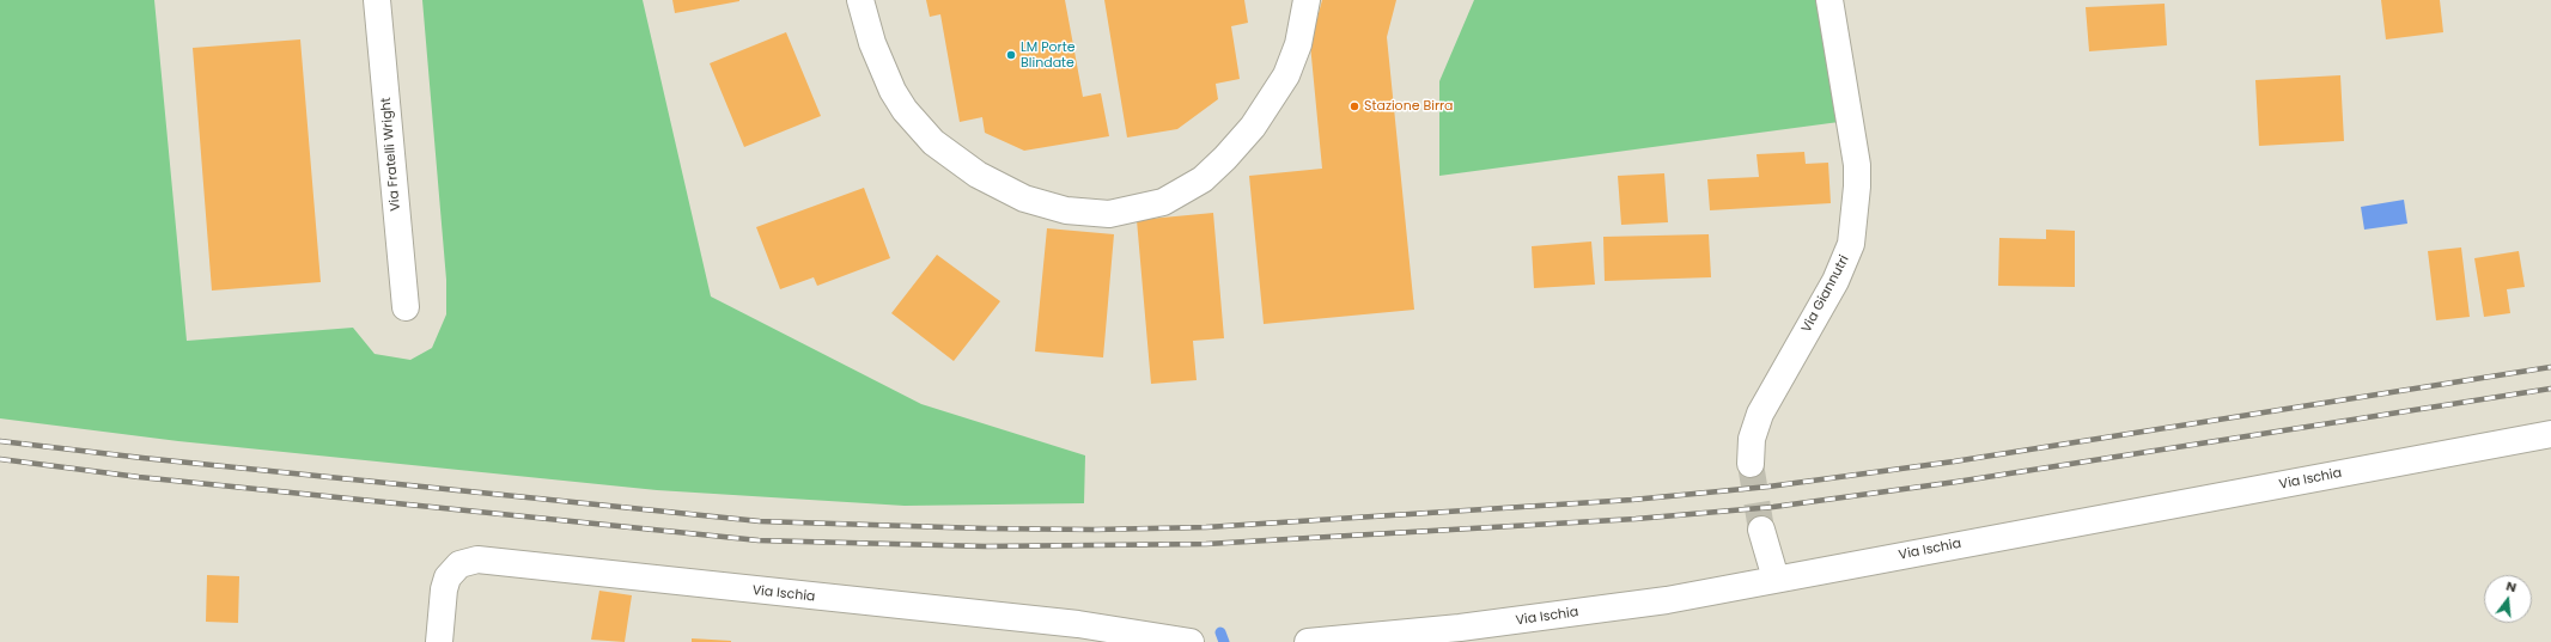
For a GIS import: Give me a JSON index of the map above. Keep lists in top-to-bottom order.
{
  "streets": {
    "street": ["Via Fratelli Wright", "Via Giannutri", "Via Ischia"]
  },
  "places": ["LM Porte Blindate", "Stazione Birra"],
  "north": "top"
}
